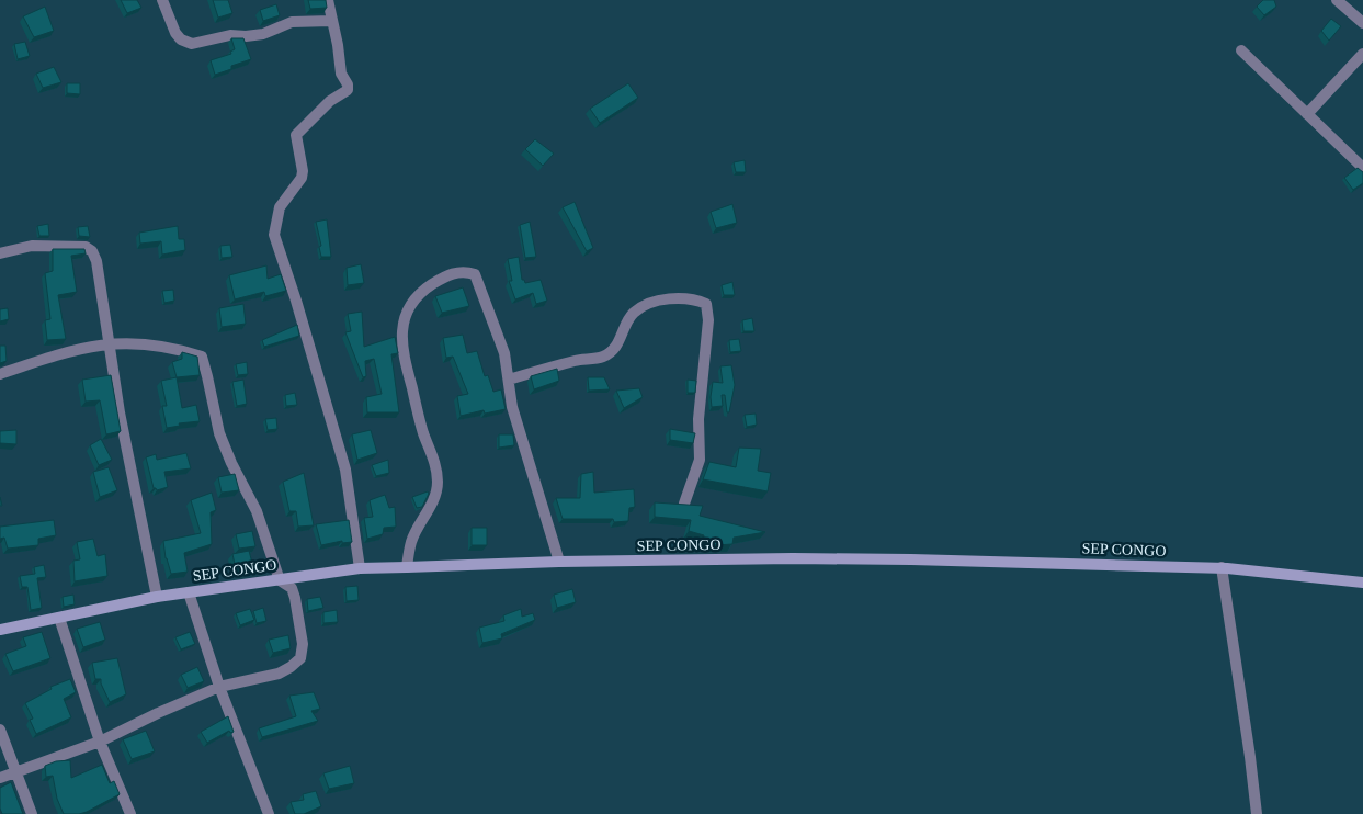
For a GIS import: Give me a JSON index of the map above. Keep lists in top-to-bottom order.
{
  "streets": {
    "street": ["SEP CONGO"]
  }
}
